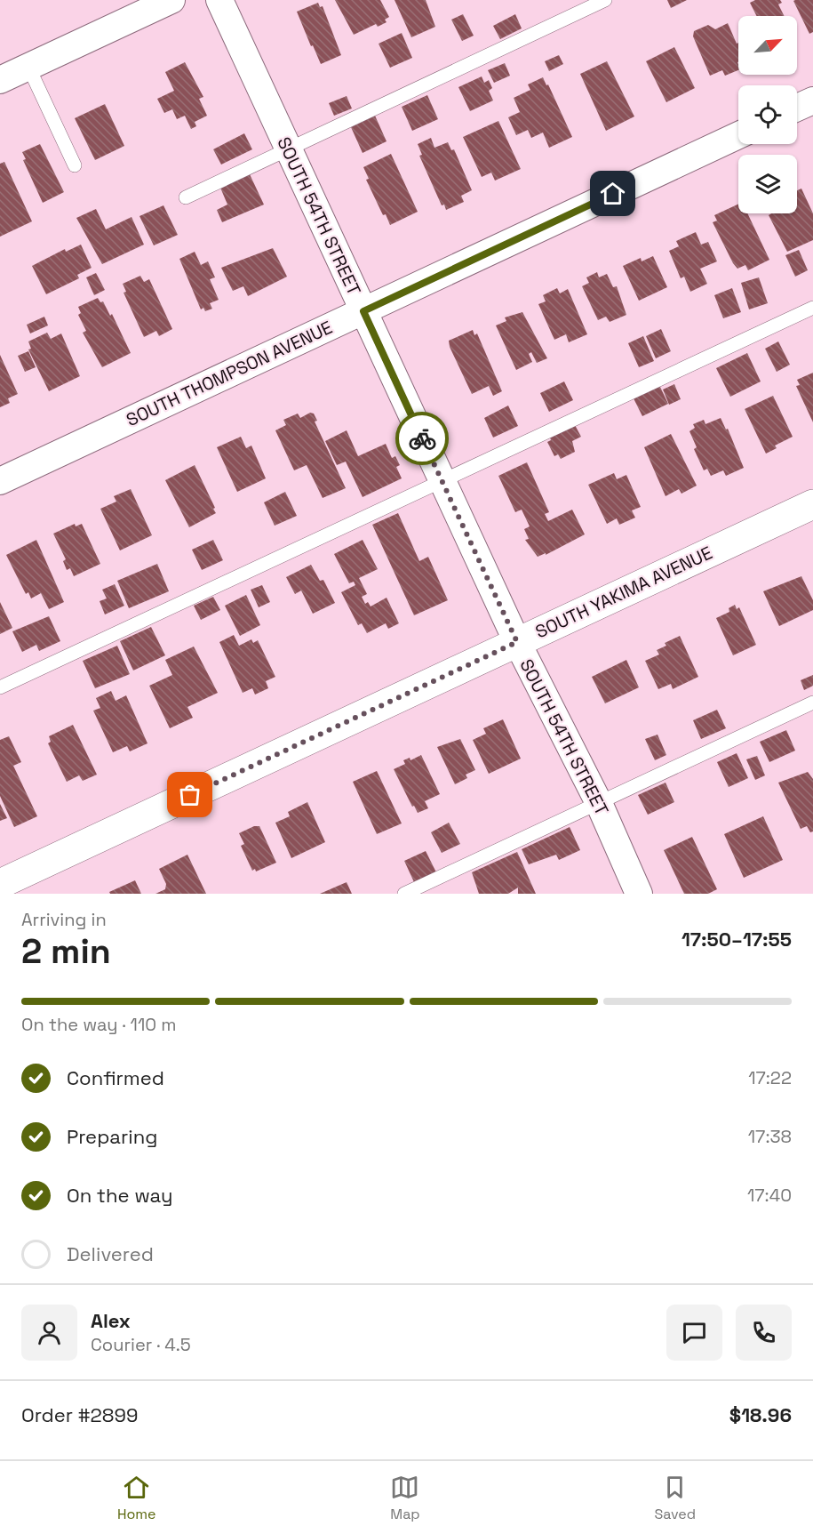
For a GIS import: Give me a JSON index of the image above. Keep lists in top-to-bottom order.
{
  "streets": {
    "main road": ["SOUTH YAKIMA AVENUE"],
    "street": ["SOUTH 54TH STREET", "SOUTH THOMPSON AVENUE"]
  },
  "crossings": [
    ["SOUTH 54TH STREET", "SOUTH THOMPSON AVENUE"],
    ["SOUTH 54TH STREET", "SOUTH YAKIMA AVENUE"]
  ],
  "north": "top right",
  "page": {
    "heading": ["2 min", "Arriving in", "17:50–17:55"],
    "panel": [
      "Alex",
      "Courier · 4.5",
      "Order #2899",
      "$18.96"
    ],
    "bar": "On the way · 110 m",
    "list": [
      ["Confirmed", "17:22"],
      ["Preparing", "17:38"],
      ["On the way", "17:40"],
      "Delivered"
    ],
    "tabs": ["Home", "Map", "Saved"]
  }
}
